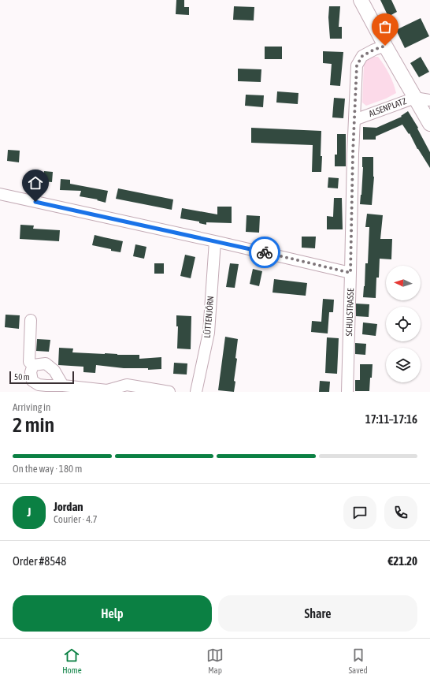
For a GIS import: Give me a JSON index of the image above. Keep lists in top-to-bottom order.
{
  "streets": {
    "main road": ["ALSENPLATZ"],
    "street": ["SCHULSTRASSE", "LÜTTENJÖRN"]
  },
  "crossings": [
    ["ALSENPLATZ", "SCHULSTRASSE"]
  ],
  "scale_bar": "50 m",
  "north": "left",
  "page": {
    "scale": "50 m",
    "heading": ["2 min", "Arriving in", "17:11–17:16"],
    "panel": [
      "Jordan",
      "Courier · 4.7",
      "Order #8548",
      "€21.20"
    ],
    "bar": "On the way · 180 m",
    "round": "J",
    "buttons": ["Help", "Share"],
    "tabs": ["Home", "Map", "Saved"]
  }
}
